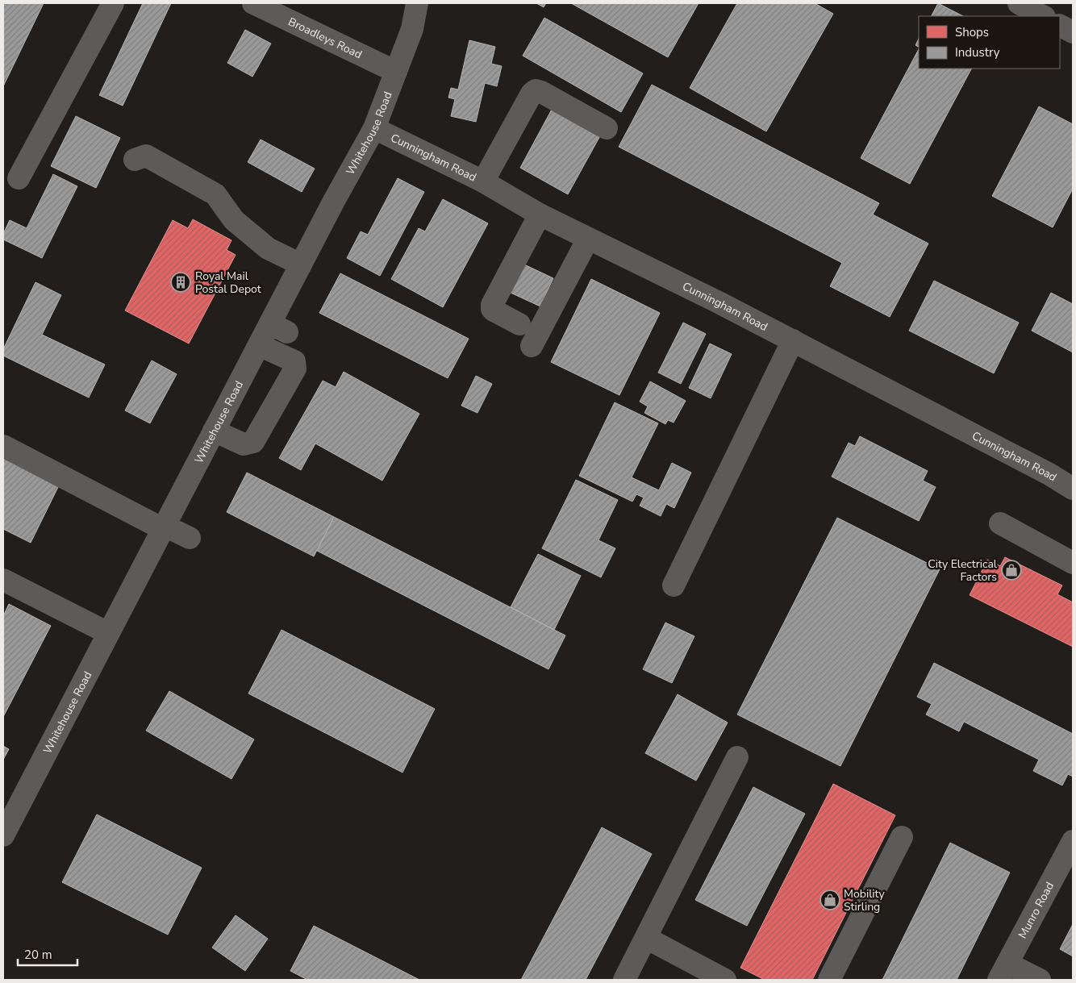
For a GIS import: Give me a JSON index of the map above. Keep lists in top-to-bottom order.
{
  "streets": {
    "street": [
      "Broadleys Road",
      "Whitehouse Road",
      "Cunningham Road",
      "Munro Road"
    ]
  },
  "crossings": [
    ["Broadleys Road", "Whitehouse Road"],
    ["Whitehouse Road", "Cunningham Road"]
  ],
  "places": {
    "building": ["Royal Mail Postal Depot"],
    "shop": ["City Electrical Factors", "Mobility Stirling"]
  },
  "legend": ["Shops", "Industry"],
  "scale_bar": "20 m"
}
